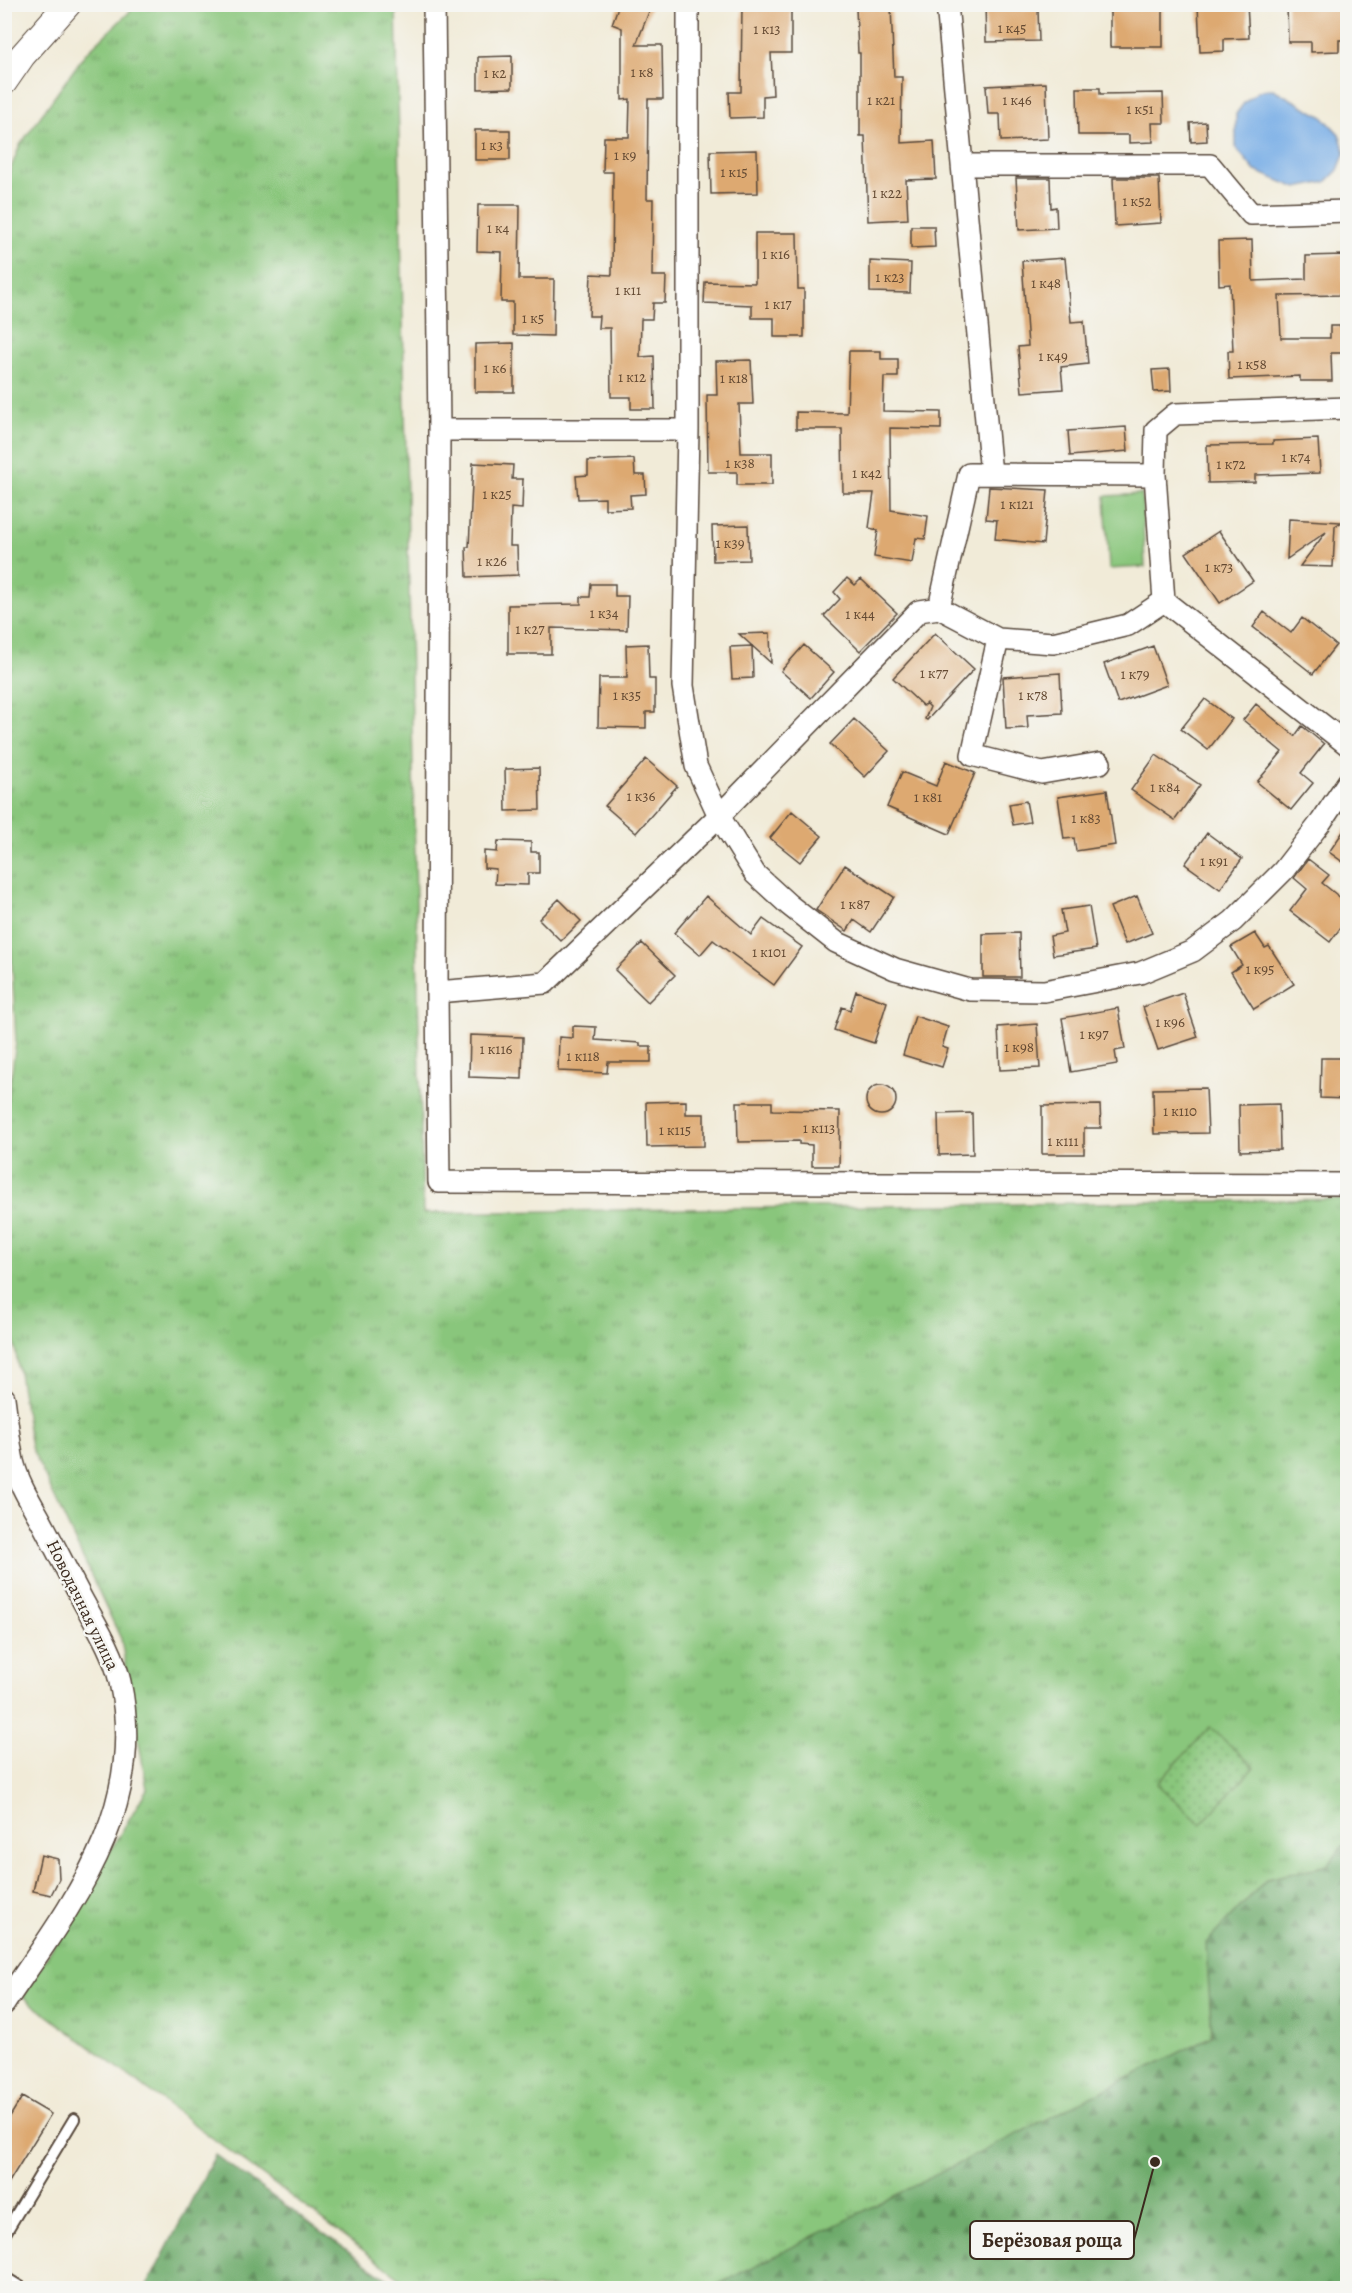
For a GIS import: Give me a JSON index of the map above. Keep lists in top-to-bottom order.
{
  "streets": {
    "street": ["Новодачная улица"]
  },
  "places": ["Берёзовая роща"],
  "house_numbers": [
    "1 к45",
    "1 к13",
    "1 к8",
    "1 к2",
    "1 к21",
    "1 к46",
    "1 к51",
    "1 к3",
    "1 к9",
    "1 к15",
    "1 к22",
    "1 к52",
    "1 к4",
    "1 к16",
    "1 к23",
    "1 к48",
    "1 к11",
    "1 к17",
    "1 к5",
    "1 к49",
    "1 к58",
    "1 к6",
    "1 к12",
    "1 к18",
    "1 к74",
    "1 к38",
    "1 к72",
    "1 к42",
    "1 к25",
    "1 к121",
    "1 к39",
    "1 к26",
    "1 к73",
    "1 к34",
    "1 к44",
    "1 к27",
    "1 к77",
    "1 к79",
    "1 к35",
    "1 к78",
    "1 к84",
    "1 к36",
    "1 к81",
    "1 к83",
    "1 к91",
    "1 к87",
    "1 к101",
    "1 к95",
    "1 к96",
    "1 к97",
    "1 к98",
    "1 к116",
    "1 к118",
    "1 к110",
    "1 к113",
    "1 к115",
    "1 к111"
  ]
}
